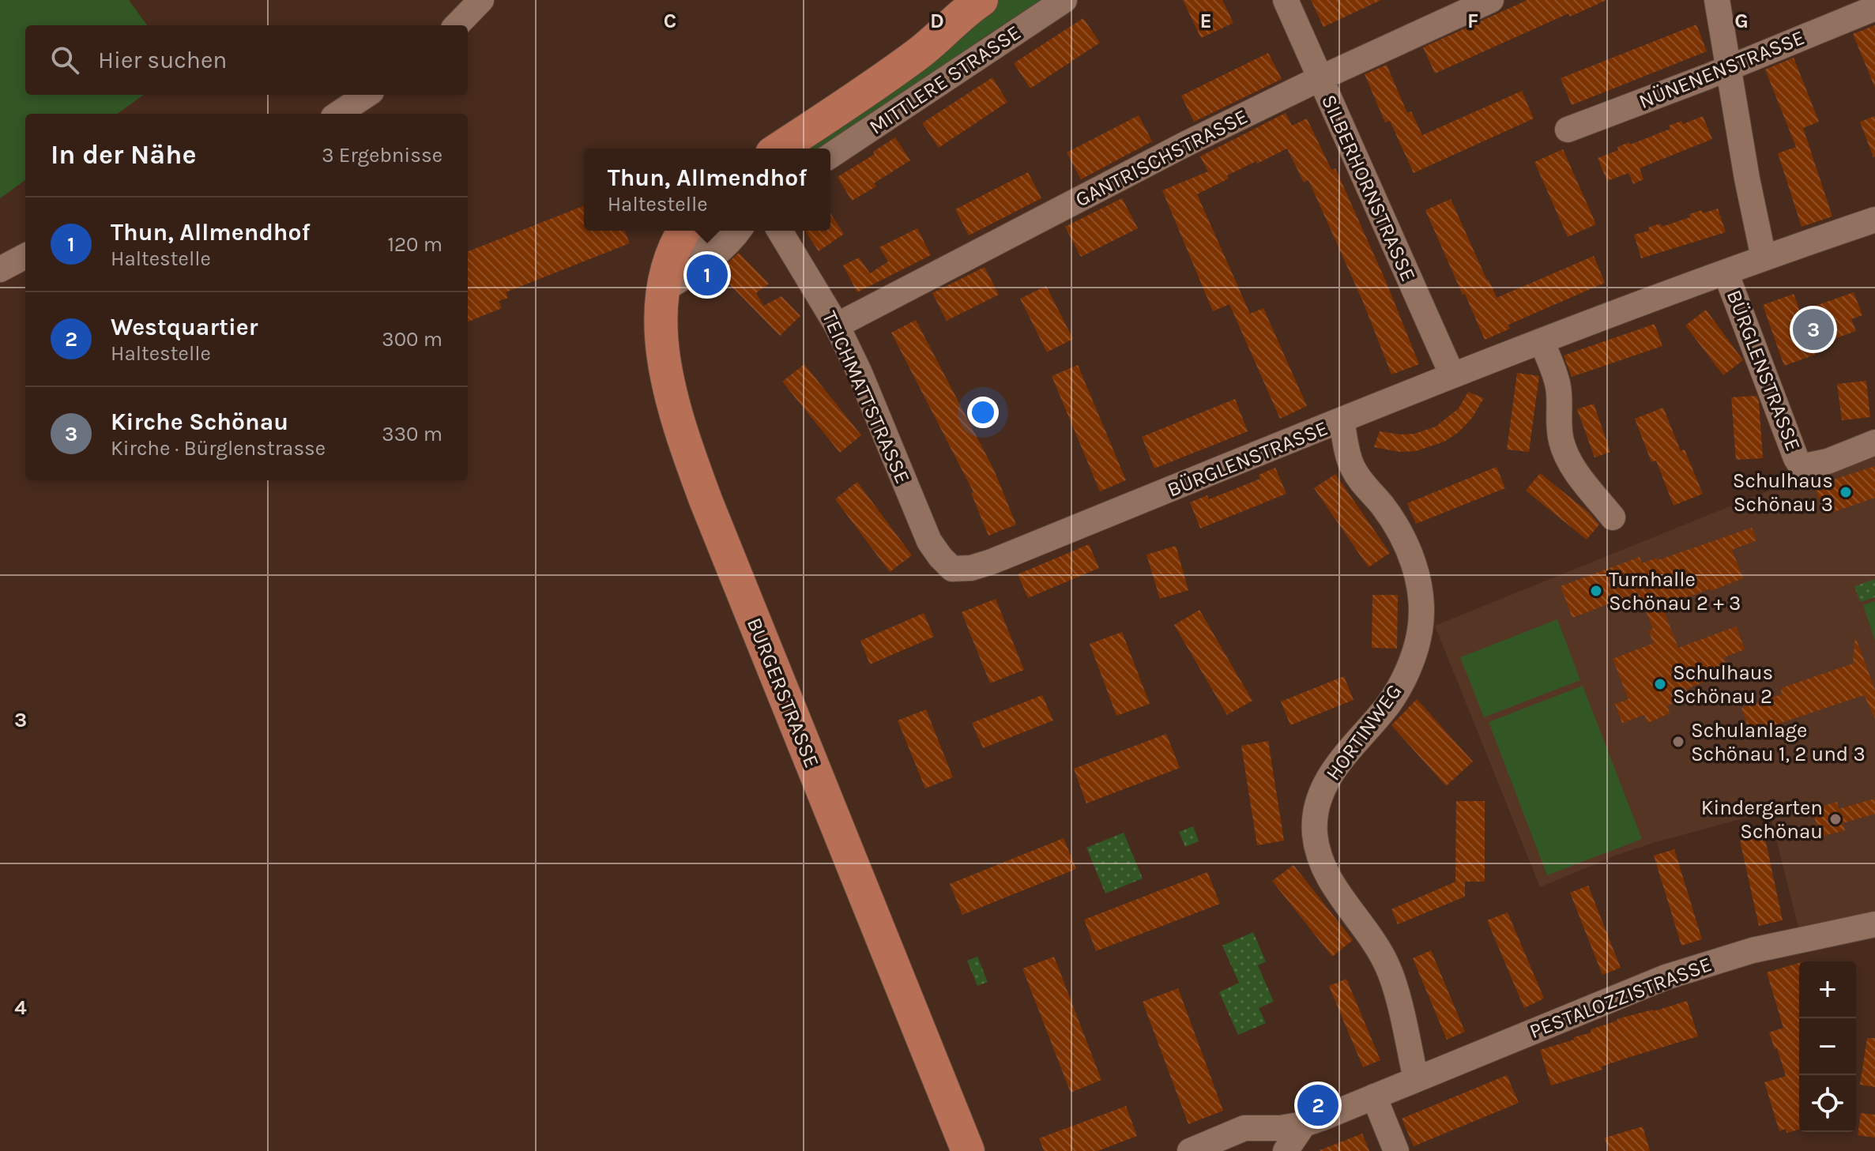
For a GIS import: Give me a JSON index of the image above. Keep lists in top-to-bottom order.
{
  "streets": {
    "main road": ["BURGERSTRASSE"],
    "street": [
      "NÜNENENSTRASSE",
      "MITTLERE STRASSE",
      "GANTRISCHSTRASSE",
      "SILBERHORNSTRASSE",
      "BÜRGLENSTRASSE",
      "TEICHMATTSTRASSE",
      "HORTINWEG",
      "PESTALOZZISTRASSE"
    ]
  },
  "crossings": [
    ["GANTRISCHSTRASSE", "SILBERHORNSTRASSE"],
    ["GANTRISCHSTRASSE", "TEICHMATTSTRASSE"],
    ["SILBERHORNSTRASSE", "BÜRGLENSTRASSE"],
    ["BÜRGLENSTRASSE", "TEICHMATTSTRASSE"],
    ["BÜRGLENSTRASSE", "HORTINWEG"],
    ["HORTINWEG", "PESTALOZZISTRASSE"]
  ],
  "places": [
    "Schulhaus Schönau 3",
    "Turnhalle Schönau 2 + 3",
    "Schulhaus Schönau 2",
    "Schulanlage Schönau 1, 2 und 3",
    "Kindergarten Schönau"
  ],
  "page": {
    "search": "Hier suchen",
    "heading": ["In der Nähe", "3 Ergebnisse"],
    "popup": ["Thun, Allmendhof", "Haltestelle"],
    "list": [
      {
        "mark": "1",
        "name": "Thun, Allmendhof",
        "note": "Haltestelle",
        "value": "120 m"
      },
      {
        "mark": "2",
        "name": "Westquartier",
        "note": "Haltestelle",
        "value": "300 m"
      },
      {
        "mark": "3",
        "name": "Kirche Schönau",
        "note": "Kirche · Bürglenstrasse",
        "value": "330 m"
      }
    ],
    "pins": ["1", "3", "2"],
    "map_buttons": ["+", "−"]
  },
  "grid": {
    "columns": [
      "C",
      "D",
      "E",
      "F",
      "G"
    ],
    "rows": ["3", "4"]
  }
}
